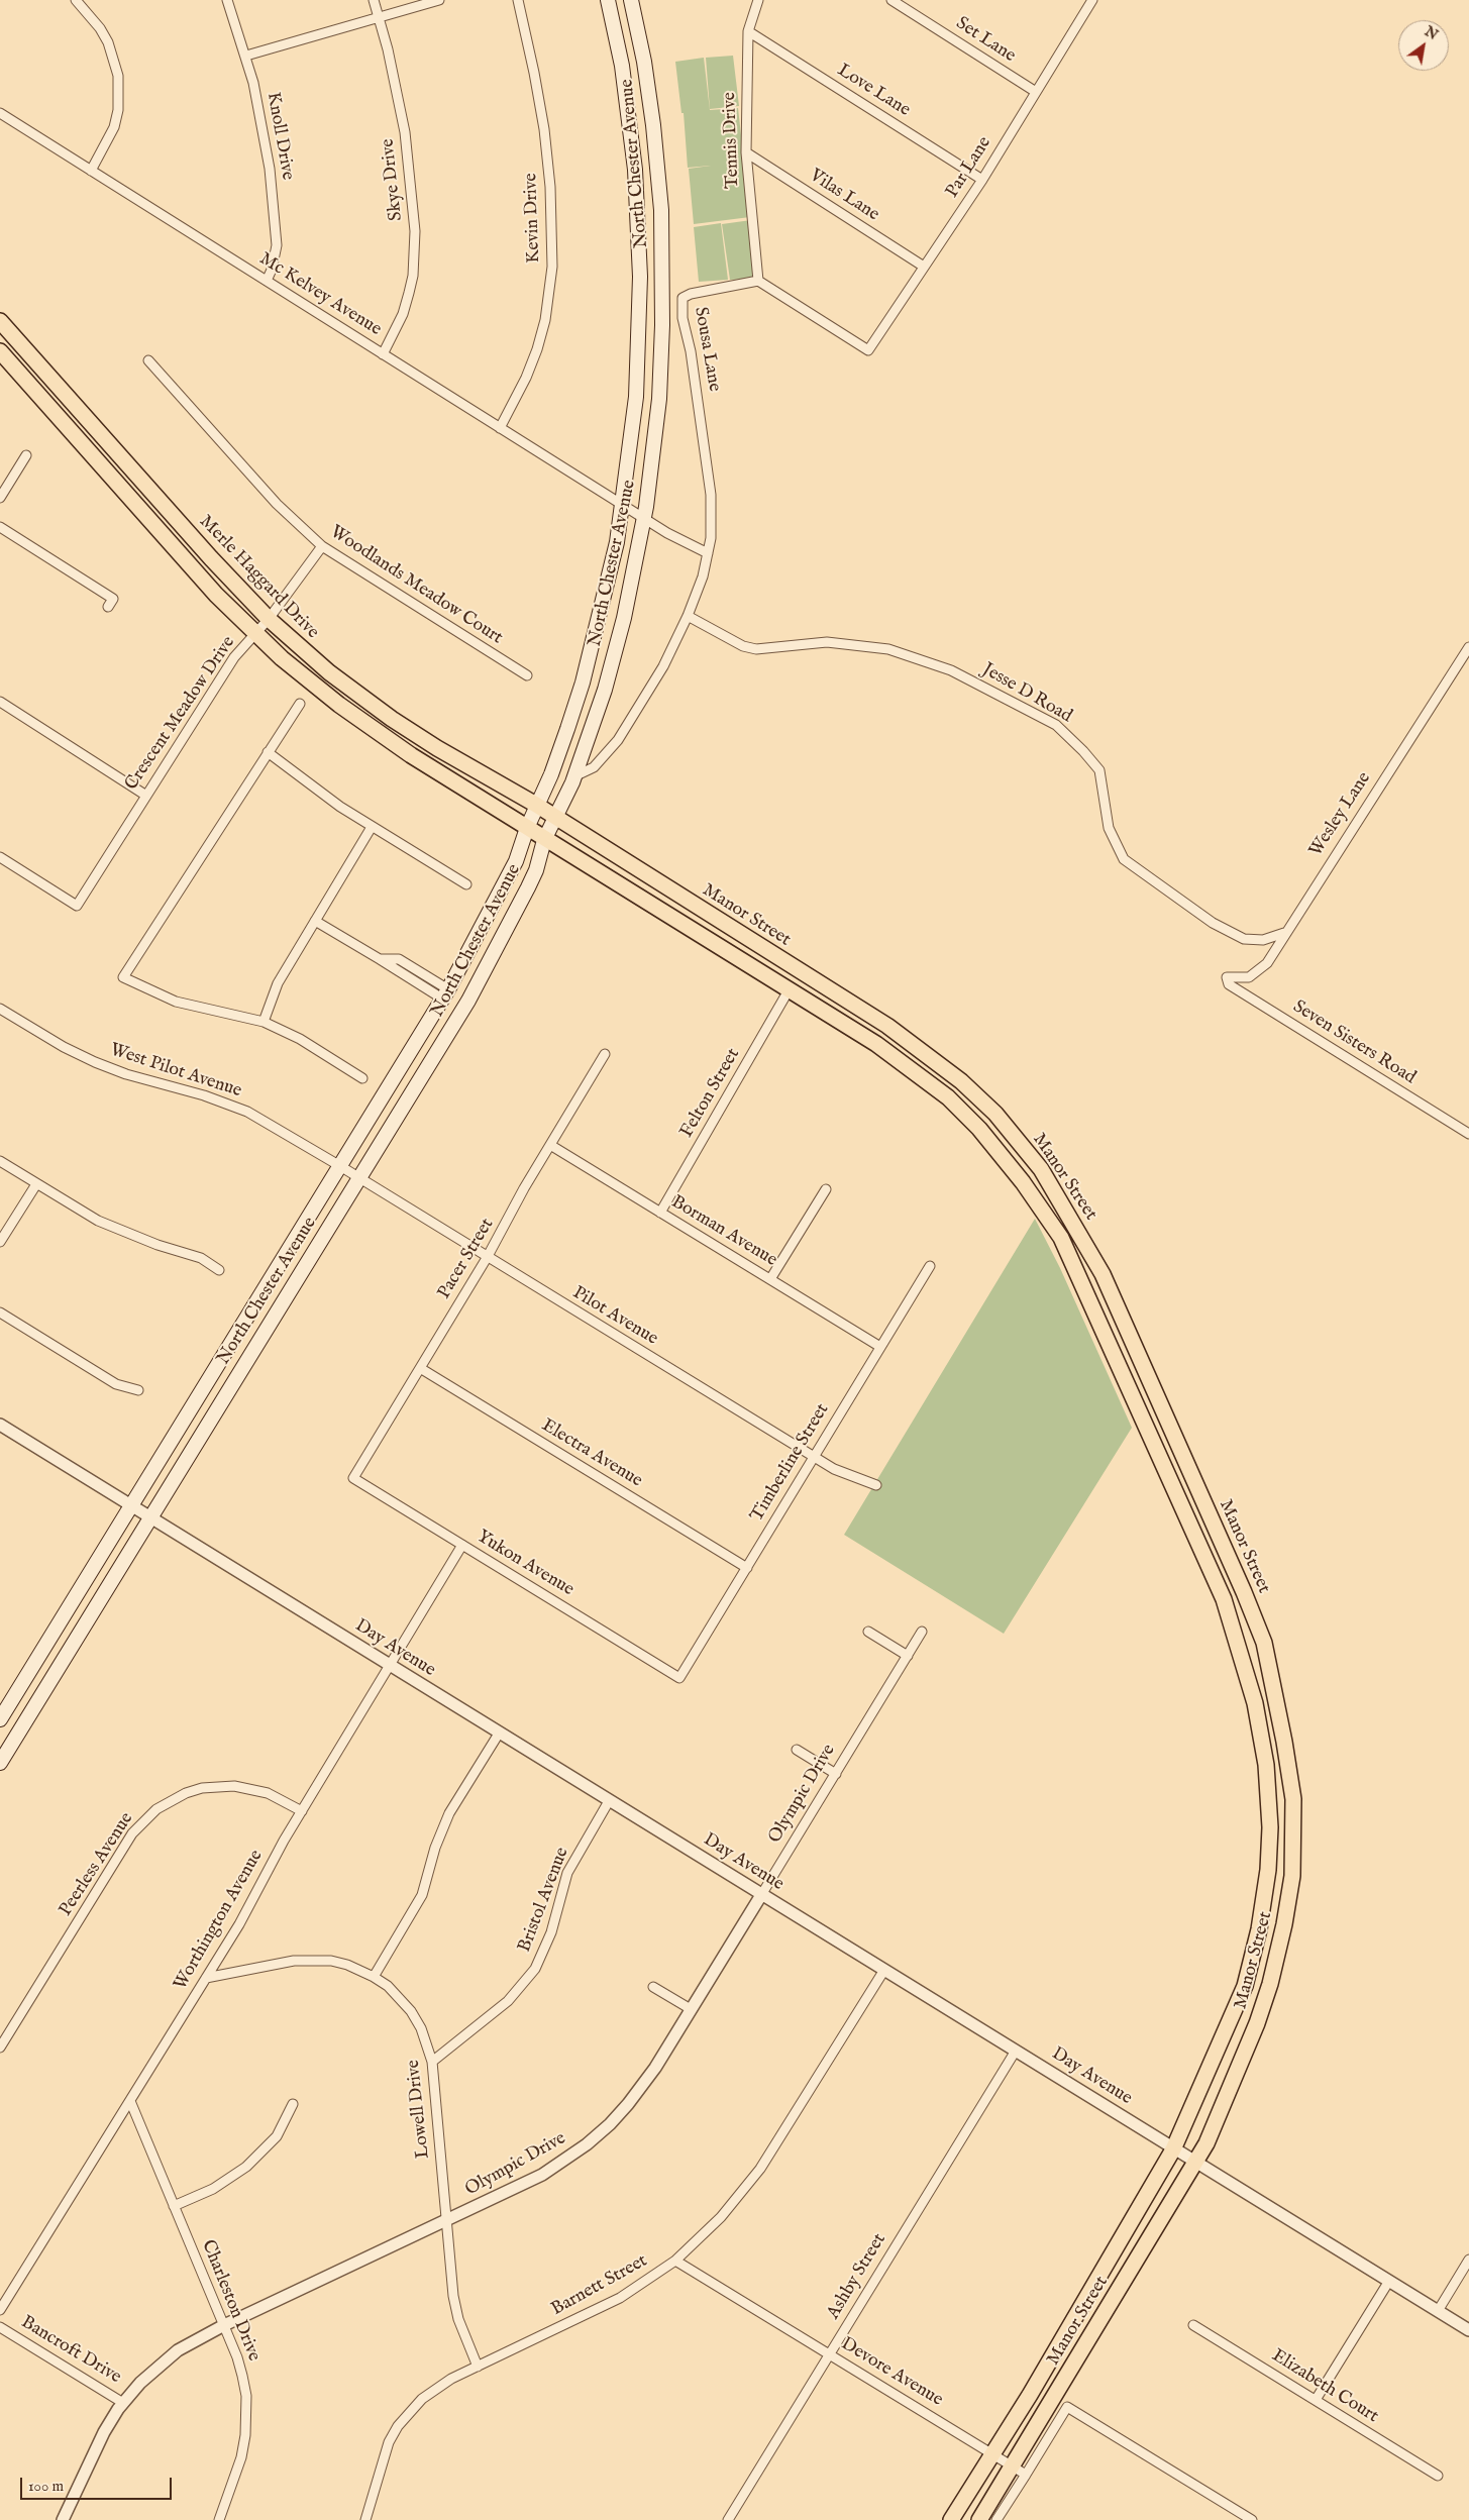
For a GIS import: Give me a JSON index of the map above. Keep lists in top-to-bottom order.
{
  "streets": {
    "main road": ["North Chester Avenue", "Merle Haggard Drive", "Manor Street"],
    "street": [
      "Set Lane",
      "Love Lane",
      "Knoll Drive",
      "Tennis Drive",
      "Par Lane",
      "Skye Drive",
      "Vilas Lane",
      "Kevin Drive",
      "Mc Kelvey Avenue",
      "Sousa Lane",
      "Woodlands Meadow Court",
      "Jesse D Road",
      "Crescent Meadow Drive",
      "Wesley Lane",
      "Seven Sisters Road",
      "West Pilot Avenue",
      "Felton Street",
      "Borman Avenue",
      "Pacer Street",
      "Pilot Avenue",
      "Electra Avenue",
      "Timberline Street",
      "Yukon Avenue",
      "Day Avenue",
      "Olympic Drive",
      "Peerless Avenue",
      "Bristol Avenue",
      "Worthington Avenue",
      "Lowell Drive",
      "Ashby Street",
      "Barnett Street",
      "Charleston Drive",
      "Bancroft Drive",
      "Devore Avenue",
      "Elizabeth Court"
    ]
  },
  "crossings": [
    ["Set Lane", "Par Lane"],
    ["Love Lane", "Tennis Drive"],
    ["Love Lane", "Par Lane"],
    ["Knoll Drive", "Mc Kelvey Avenue"],
    ["Tennis Drive", "Par Lane"],
    ["Tennis Drive", "Vilas Lane"],
    ["Tennis Drive", "Sousa Lane"],
    ["North Chester Avenue", "Mc Kelvey Avenue"],
    ["North Chester Avenue", "Merle Haggard Drive"],
    ["North Chester Avenue", "Manor Street"],
    ["North Chester Avenue", "West Pilot Avenue"],
    ["North Chester Avenue", "Pilot Avenue"],
    ["North Chester Avenue", "Day Avenue"],
    ["Par Lane", "Vilas Lane"],
    ["Par Lane", "Sousa Lane"],
    ["Skye Drive", "Mc Kelvey Avenue"],
    ["Kevin Drive", "Mc Kelvey Avenue"],
    ["Merle Haggard Drive", "Crescent Meadow Drive"],
    ["Merle Haggard Drive", "Manor Street"],
    ["Woodlands Meadow Court", "Crescent Meadow Drive"],
    ["Jesse D Road", "Wesley Lane"],
    ["Wesley Lane", "Seven Sisters Road"],
    ["Manor Street", "Felton Street"],
    ["Manor Street", "Day Avenue"],
    ["Manor Street", "Devore Avenue"],
    ["West Pilot Avenue", "Pilot Avenue"],
    ["Felton Street", "Borman Avenue"],
    ["Borman Avenue", "Pacer Street"],
    ["Borman Avenue", "Timberline Street"],
    ["Pacer Street", "Pilot Avenue"],
    ["Pacer Street", "Electra Avenue"],
    ["Pacer Street", "Yukon Avenue"],
    ["Pilot Avenue", "Timberline Street"],
    ["Electra Avenue", "Timberline Street"],
    ["Timberline Street", "Yukon Avenue"],
    ["Yukon Avenue", "Worthington Avenue"],
    ["Day Avenue", "Olympic Drive"],
    ["Day Avenue", "Bristol Avenue"],
    ["Day Avenue", "Worthington Avenue"],
    ["Day Avenue", "Ashby Street"],
    ["Day Avenue", "Barnett Street"],
    ["Olympic Drive", "Lowell Drive"],
    ["Olympic Drive", "Charleston Drive"],
    ["Olympic Drive", "Bancroft Drive"],
    ["Peerless Avenue", "Worthington Avenue"],
    ["Bristol Avenue", "Lowell Drive"],
    ["Worthington Avenue", "Lowell Drive"],
    ["Worthington Avenue", "Charleston Drive"],
    ["Lowell Drive", "Barnett Street"],
    ["Ashby Street", "Devore Avenue"],
    ["Barnett Street", "Devore Avenue"]
  ],
  "scale_bar": "100 m",
  "north": "top right"
}
